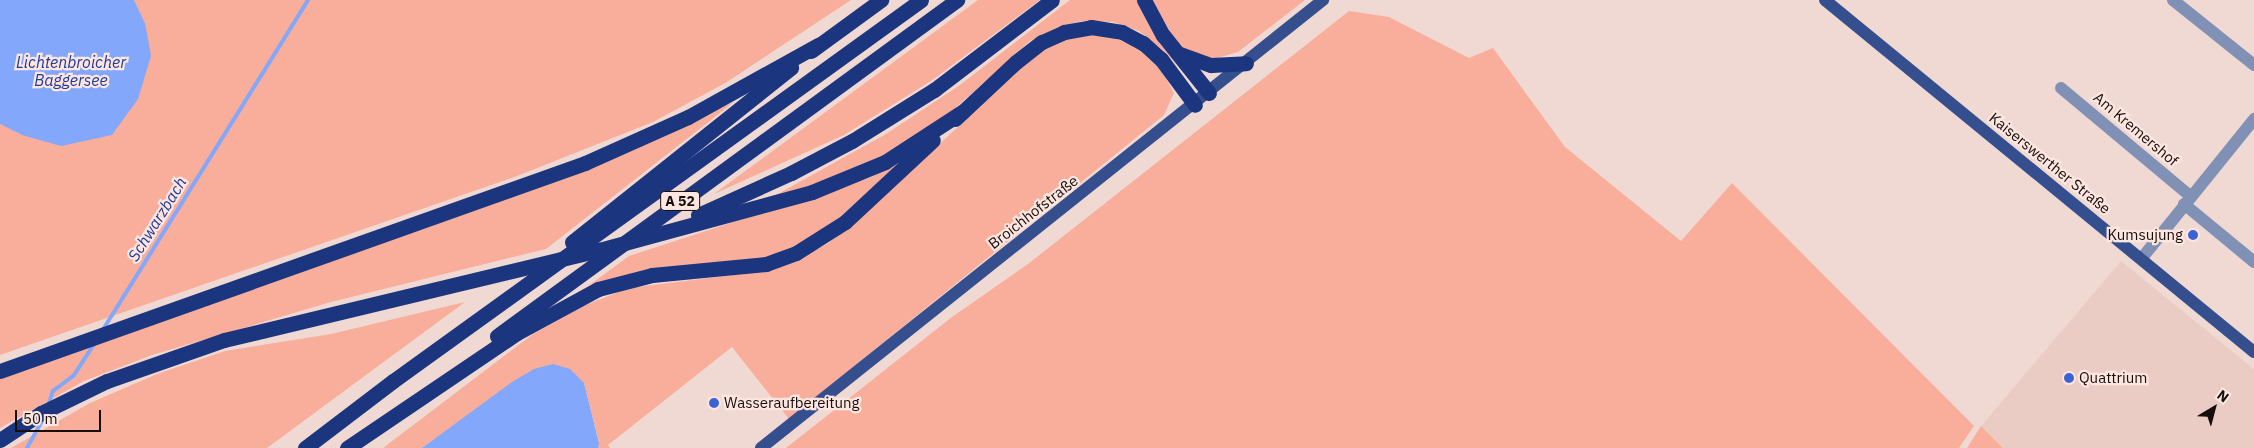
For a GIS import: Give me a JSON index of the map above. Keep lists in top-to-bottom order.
{
  "streets": {
    "highway": ["A 52"],
    "main road": ["Kaiserswerther Straße", "Broichhofstraße"],
    "street": ["Am Kremershof"]
  },
  "water": ["Lichtenbroicher Baggersee", "Schwarzbach"],
  "places": ["Kumsujung", "Quattrium", "Wasseraufbereitung"],
  "scale_bar": "50 m",
  "north": "top right"
}
